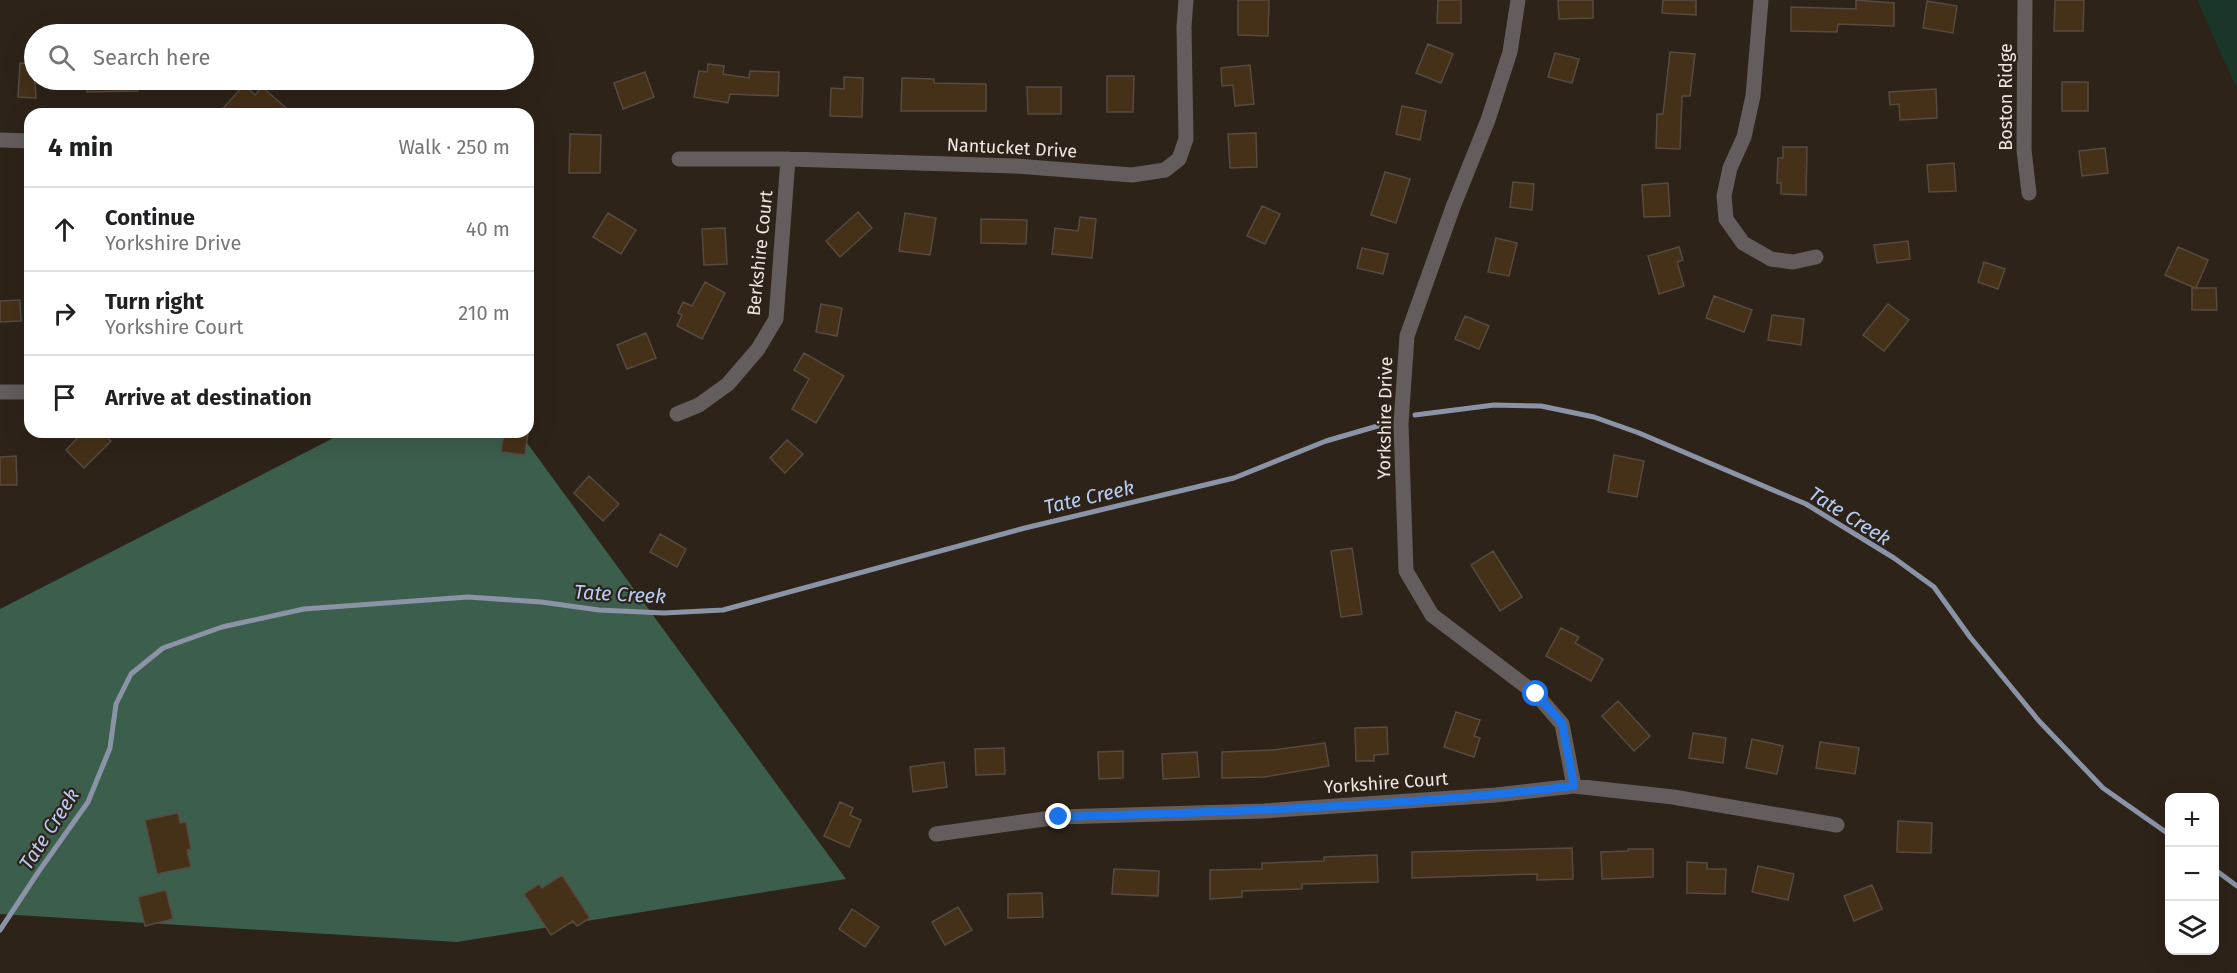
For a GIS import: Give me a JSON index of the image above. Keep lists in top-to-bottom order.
{
  "streets": {
    "street": [
      "Boston Ridge",
      "Nantucket Drive",
      "Berkshire Court",
      "Yorkshire Drive",
      "Yorkshire Court"
    ]
  },
  "crossings": [
    ["Nantucket Drive", "Berkshire Court"],
    ["Yorkshire Drive", "Yorkshire Court"]
  ],
  "water": ["Tate Creek"],
  "page": {
    "search": "Search here",
    "heading": ["4 min", "Walk · 250 m"],
    "list": [
      ["Continue", "Yorkshire Drive", "40 m"],
      ["Turn right", "Yorkshire Court", "210 m"],
      "Arrive at destination"
    ],
    "map_buttons": ["+", "−"]
  }
}
